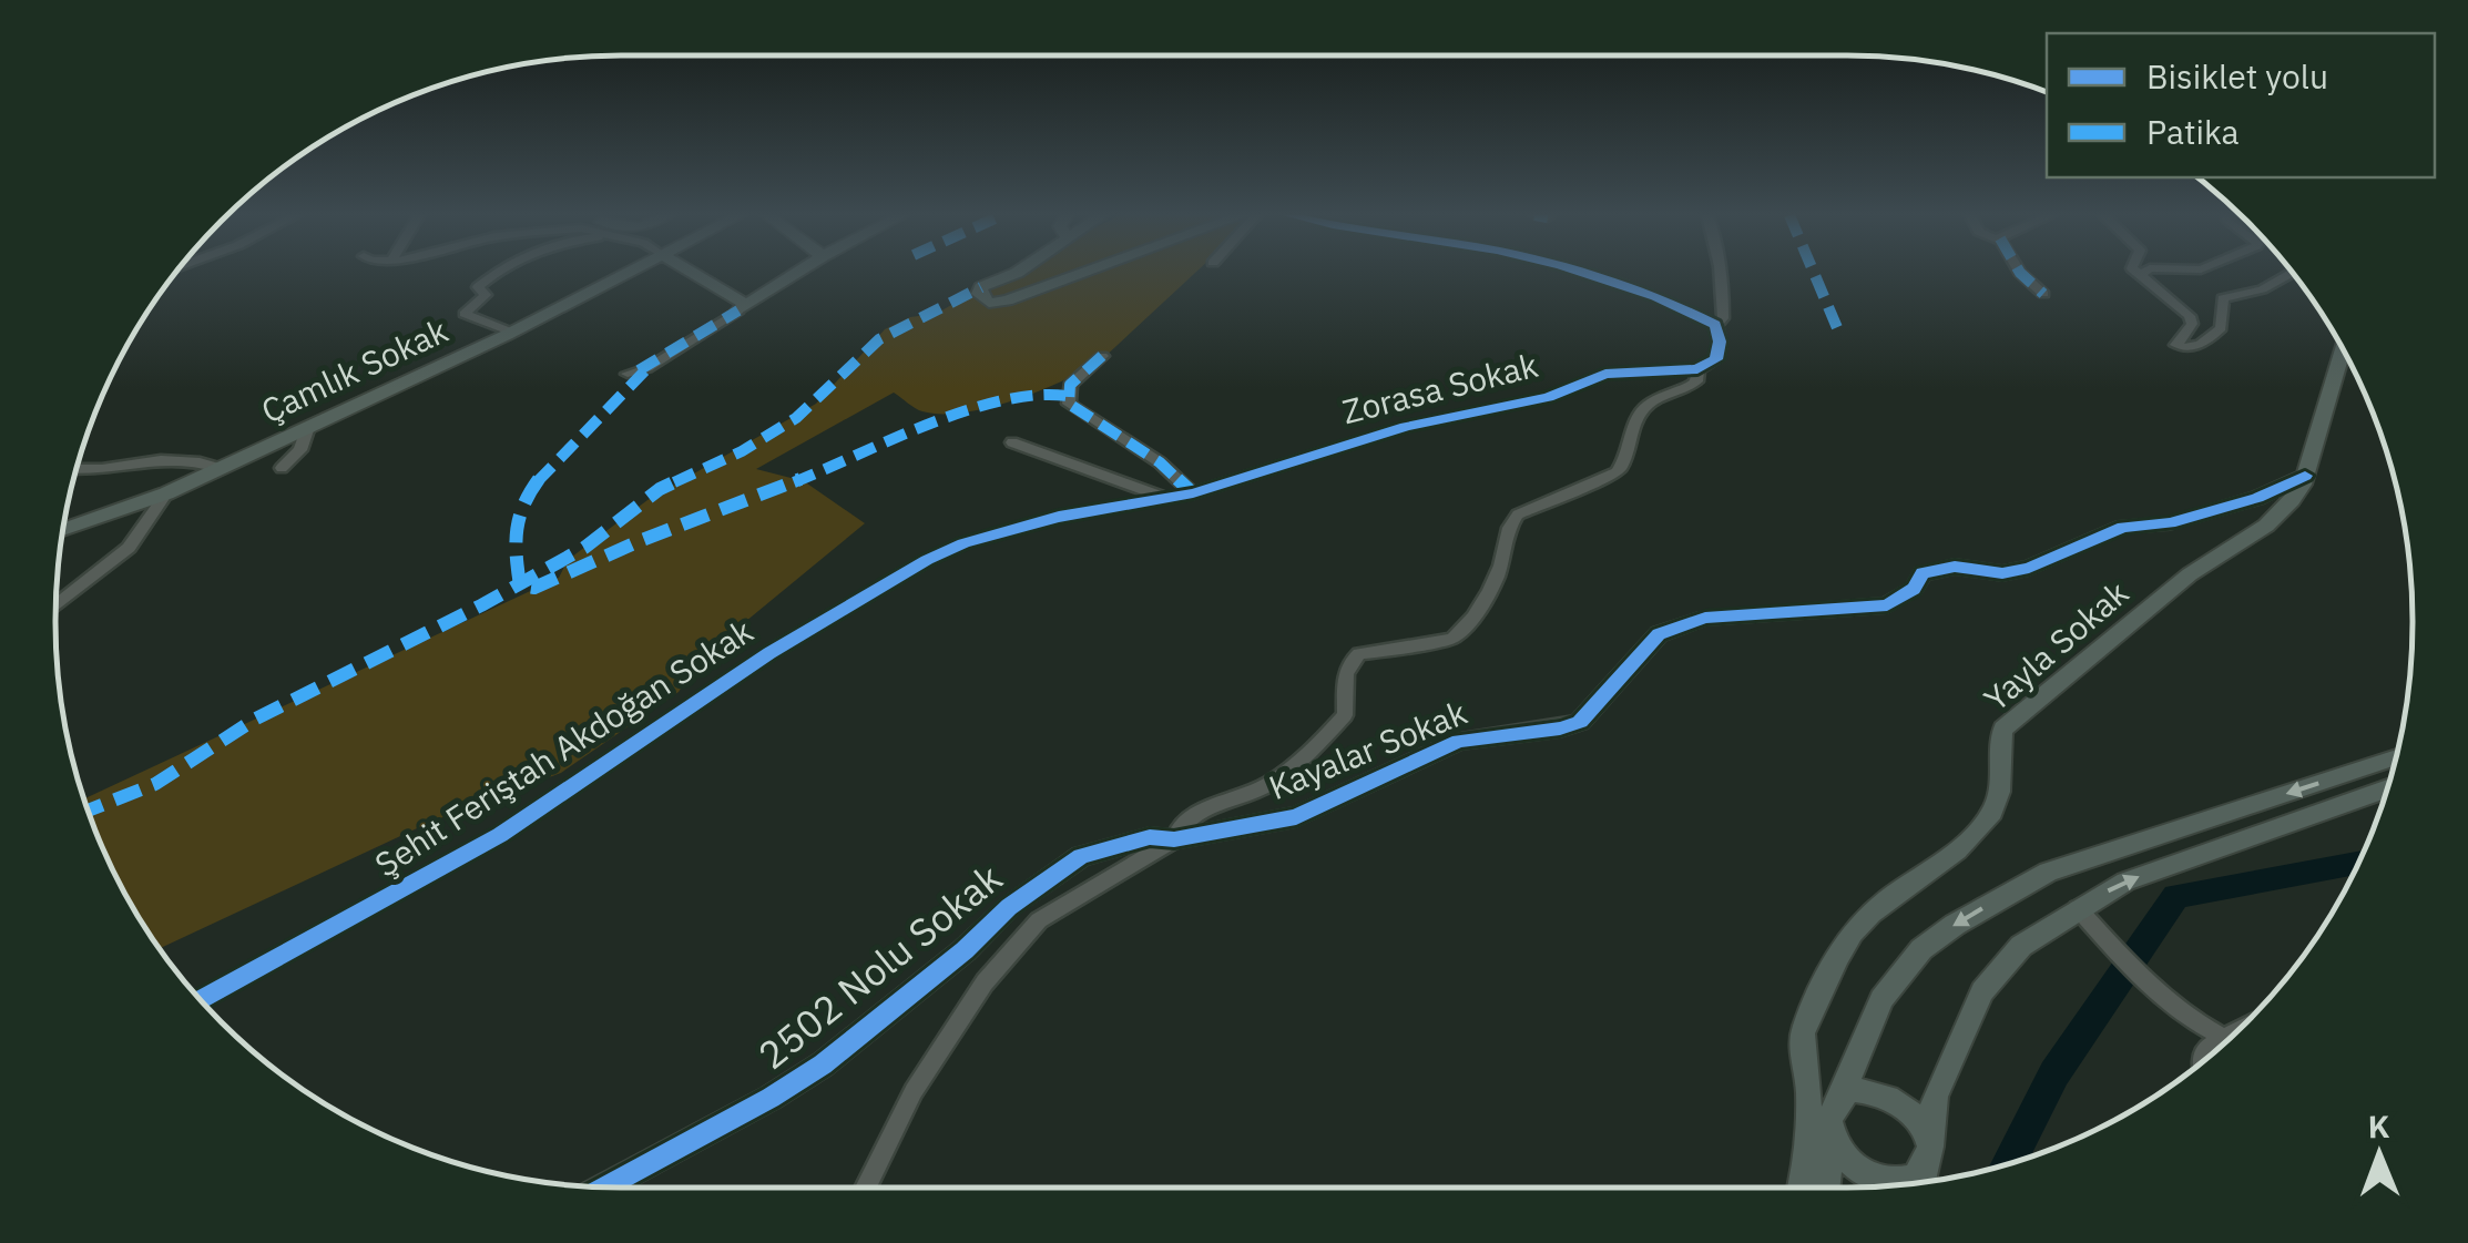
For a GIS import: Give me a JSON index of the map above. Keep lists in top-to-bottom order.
{
  "streets": {
    "street": [
      "Çamlık Sokak",
      "Zorasa Sokak",
      "Yayla Sokak",
      "Şehit Feriştah Akdoğan Sokak",
      "Kayalar Sokak",
      "2502 Nolu Sokak"
    ]
  },
  "crossings": [
    ["Zorasa Sokak", "Şehit Feriştah Akdoğan Sokak"],
    ["Yayla Sokak", "Kayalar Sokak"],
    ["Kayalar Sokak", "2502 Nolu Sokak"]
  ],
  "legend": ["Bisiklet yolu", "Patika"],
  "north": "top"
}
